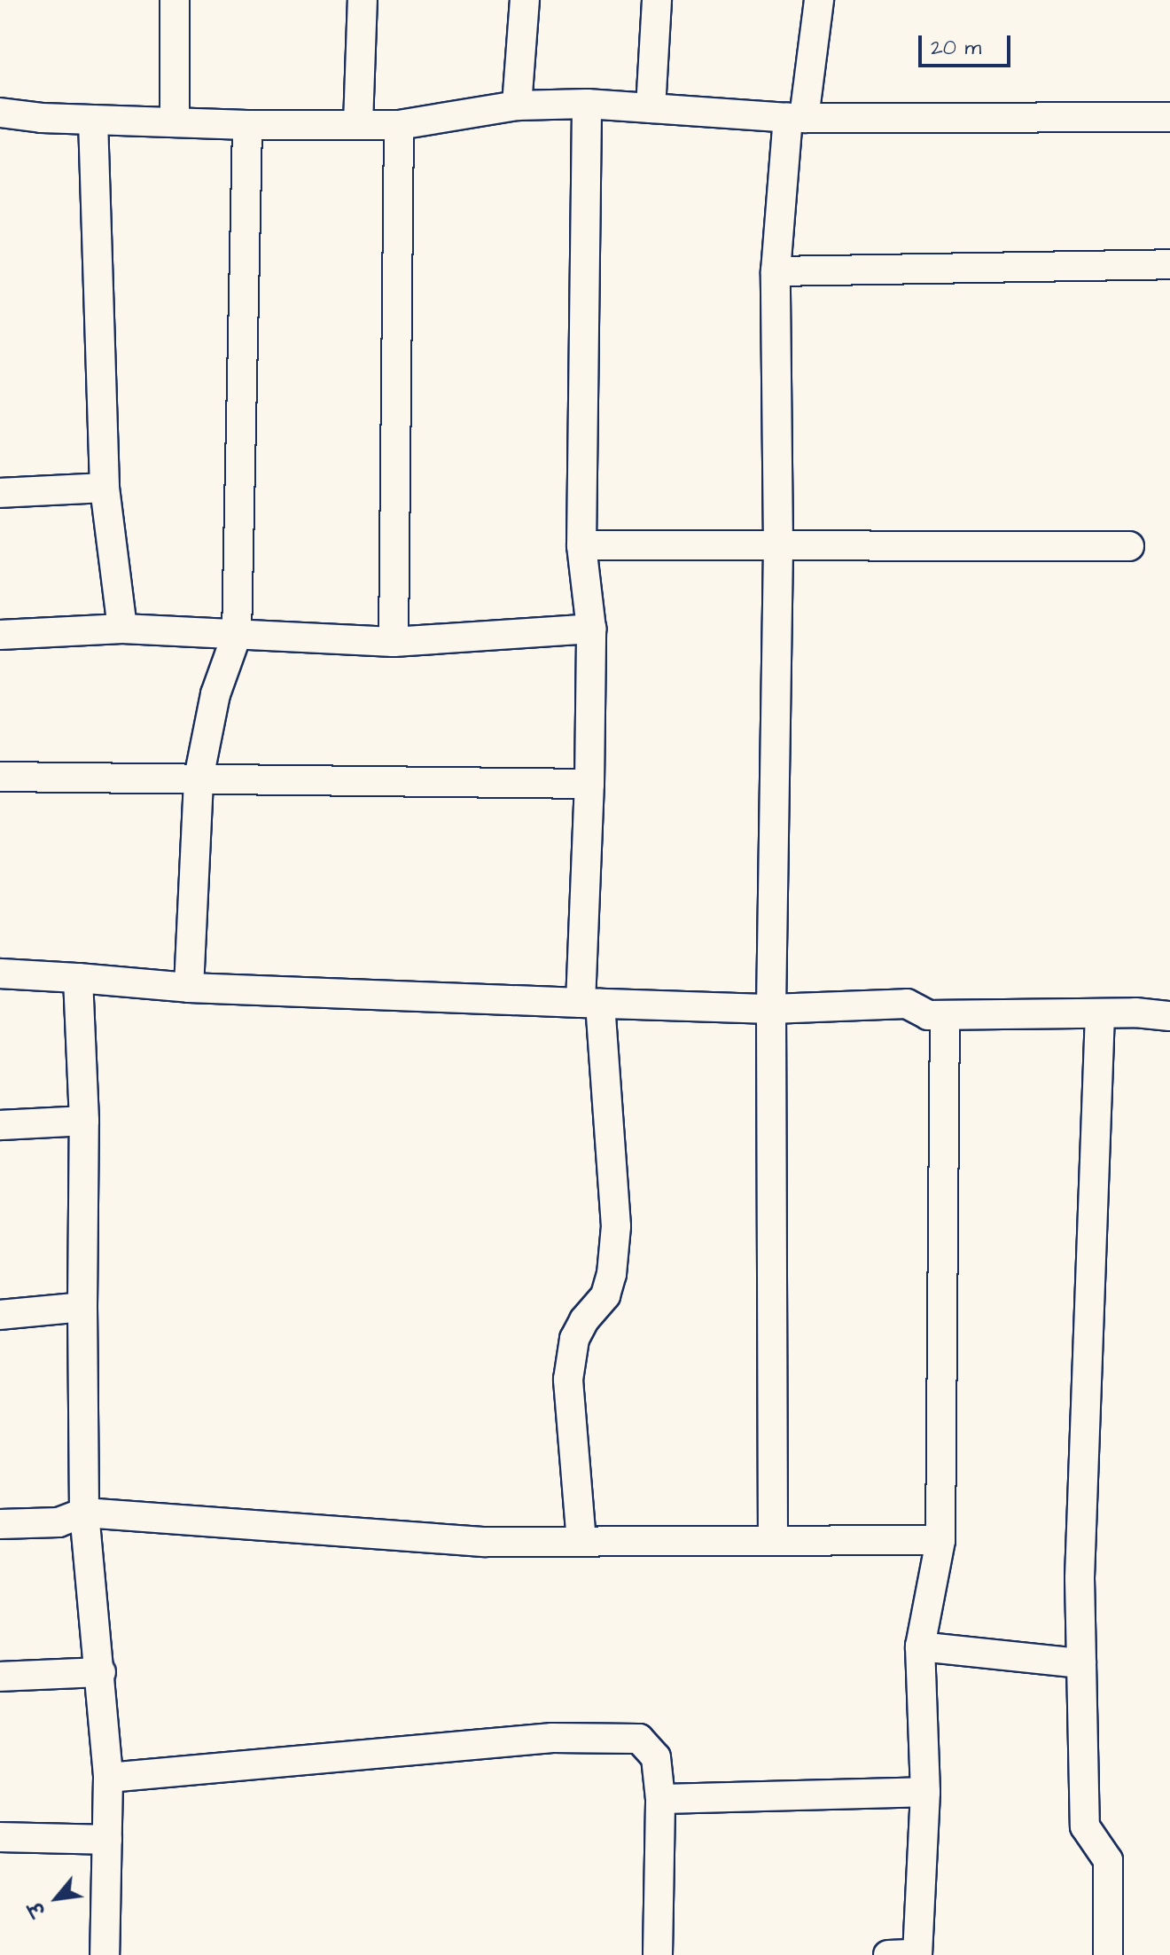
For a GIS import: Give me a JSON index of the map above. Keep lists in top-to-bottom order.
{
  "scale_bar": "20 m",
  "north": "bottom left"
}
